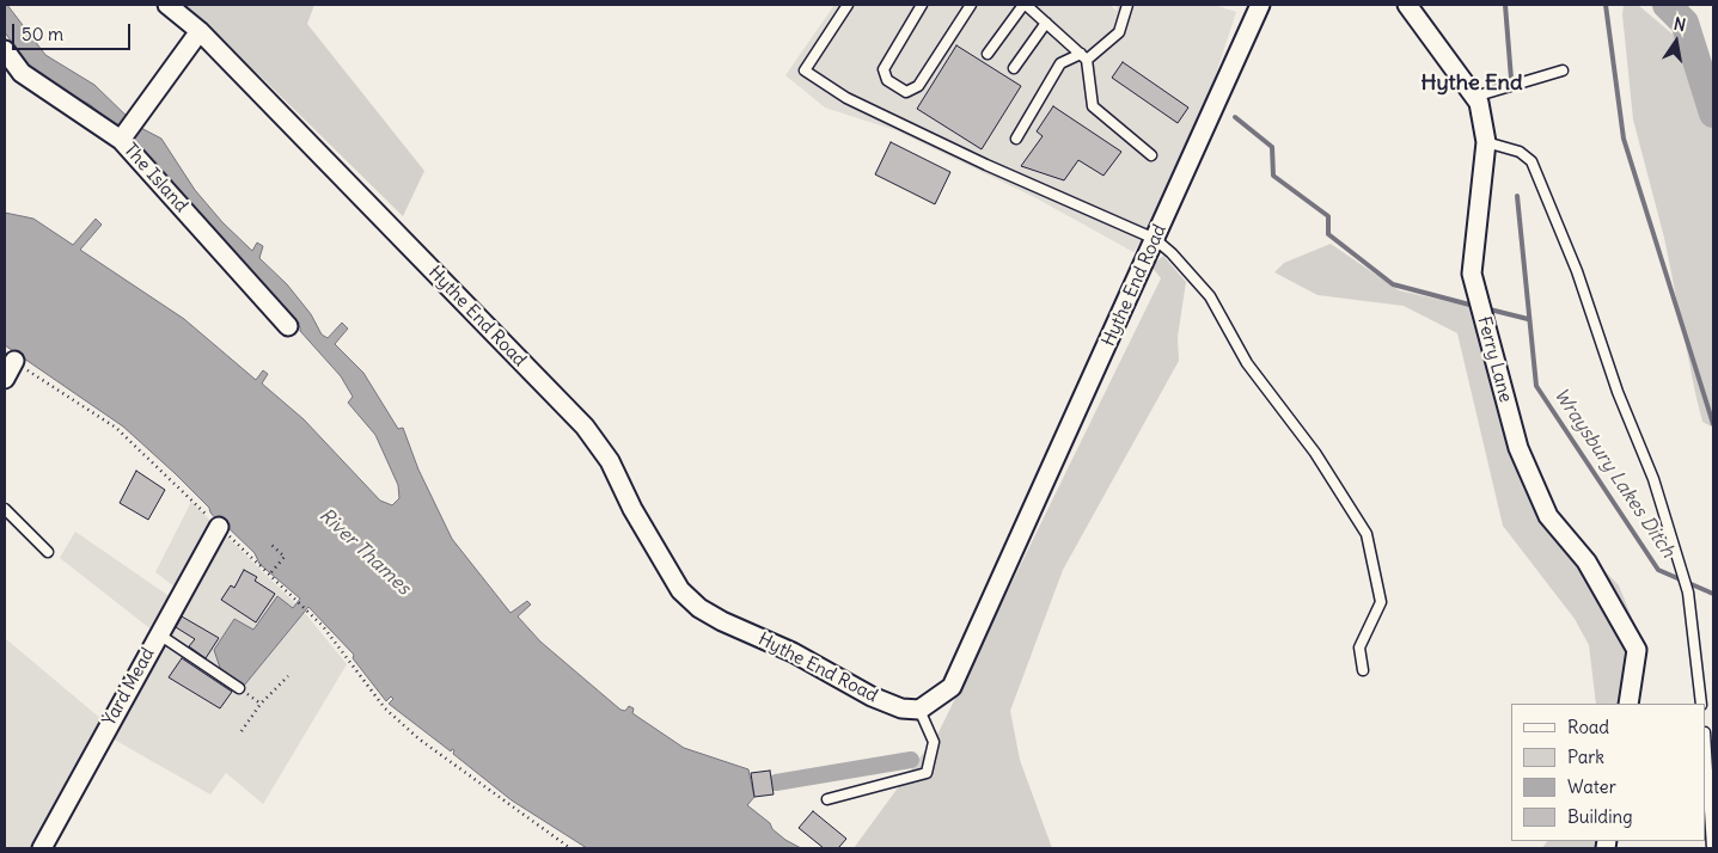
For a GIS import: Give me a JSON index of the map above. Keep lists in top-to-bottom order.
{
  "streets": {
    "street": [
      "The Island",
      "Hythe End Road",
      "Ferry Lane",
      "Yard Mead"
    ]
  },
  "districts": ["Hythe End"],
  "water": ["Wraysbury Lakes Ditch", "River Thames"],
  "legend": [
    "Road",
    "Park",
    "Water",
    "Building"
  ],
  "scale_bar": "50 m",
  "north": "top"
}
